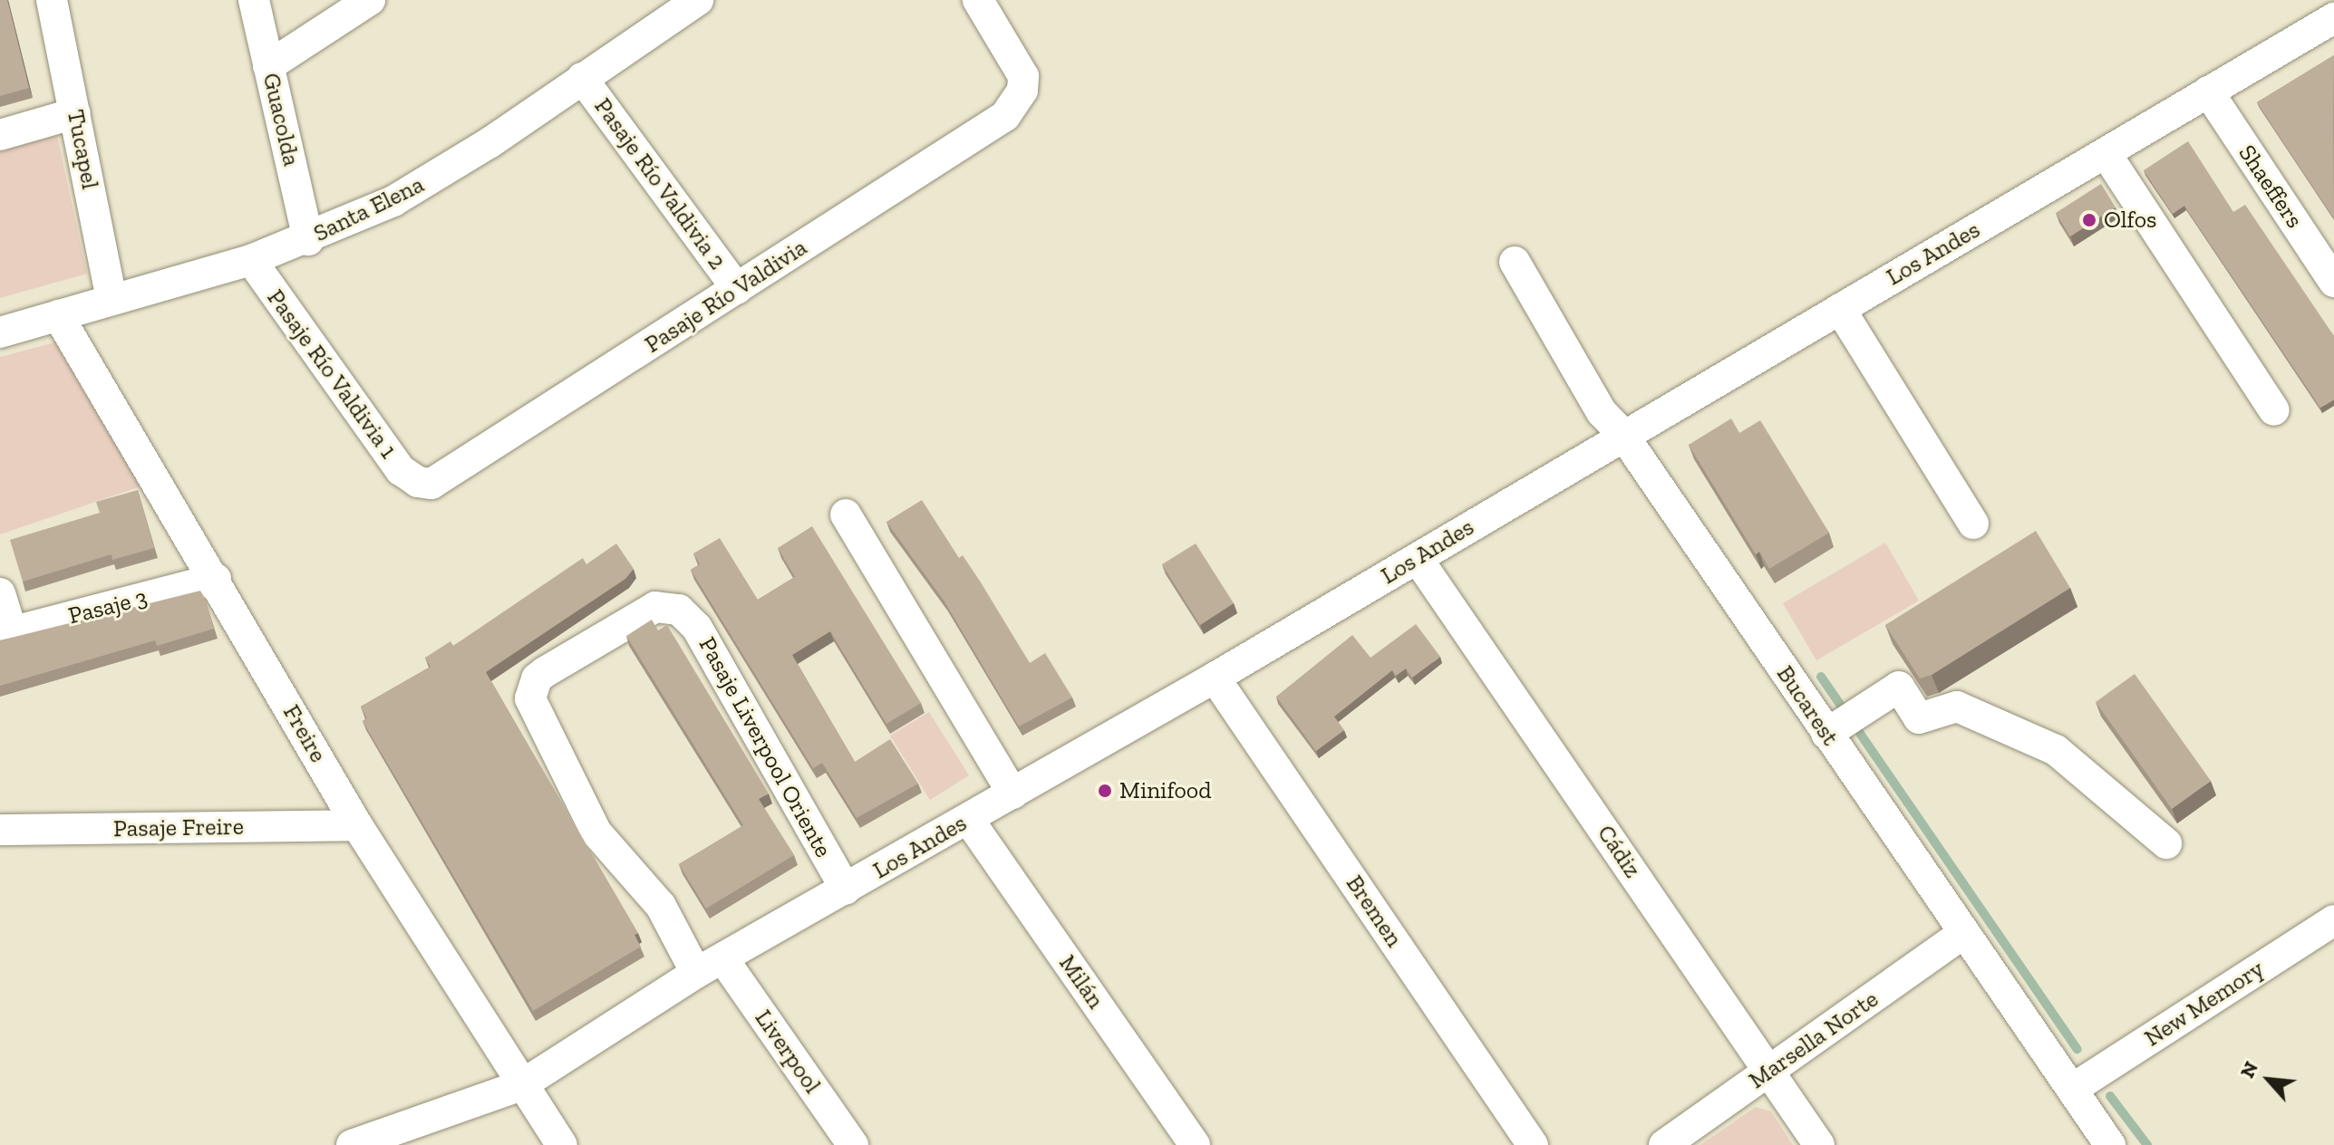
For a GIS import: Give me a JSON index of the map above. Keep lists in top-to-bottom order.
{
  "streets": {
    "street": [
      "Guacolda",
      "Tucapel",
      "Pasaje Río Valdivia 2",
      "Shaeffers",
      "Santa Elena",
      "Los Andes",
      "Pasaje Río Valdivia",
      "Pasaje Río Valdivia 1",
      "Pasaje 3",
      "Bucarest",
      "Freire",
      "Pasaje Liverpool Oriente",
      "Pasaje Freire",
      "Cádiz",
      "Bremen",
      "Milán",
      "New Memory",
      "Marsella Norte",
      "Liverpool"
    ]
  },
  "crossings": [
    ["Guacolda", "Santa Elena"],
    ["Tucapel", "Santa Elena"],
    ["Pasaje Río Valdivia 2", "Santa Elena"],
    ["Pasaje Río Valdivia 2", "Pasaje Río Valdivia"],
    ["Shaeffers", "Los Andes"],
    ["Santa Elena", "Pasaje Río Valdivia 1"],
    ["Santa Elena", "Freire"],
    ["Los Andes", "Bucarest"],
    ["Los Andes", "Freire"],
    ["Los Andes", "Pasaje Liverpool Oriente"],
    ["Los Andes", "Cádiz"],
    ["Los Andes", "Bremen"],
    ["Los Andes", "Milán"],
    ["Los Andes", "Liverpool"],
    ["Pasaje Río Valdivia", "Pasaje Río Valdivia 1"],
    ["Pasaje 3", "Freire"],
    ["Bucarest", "New Memory"],
    ["Bucarest", "Marsella Norte"],
    ["Freire", "Pasaje Freire"],
    ["Pasaje Liverpool Oriente", "Liverpool"],
    ["Cádiz", "Marsella Norte"]
  ],
  "places": ["Olfos", "Minifood"],
  "north": "top left"
}
